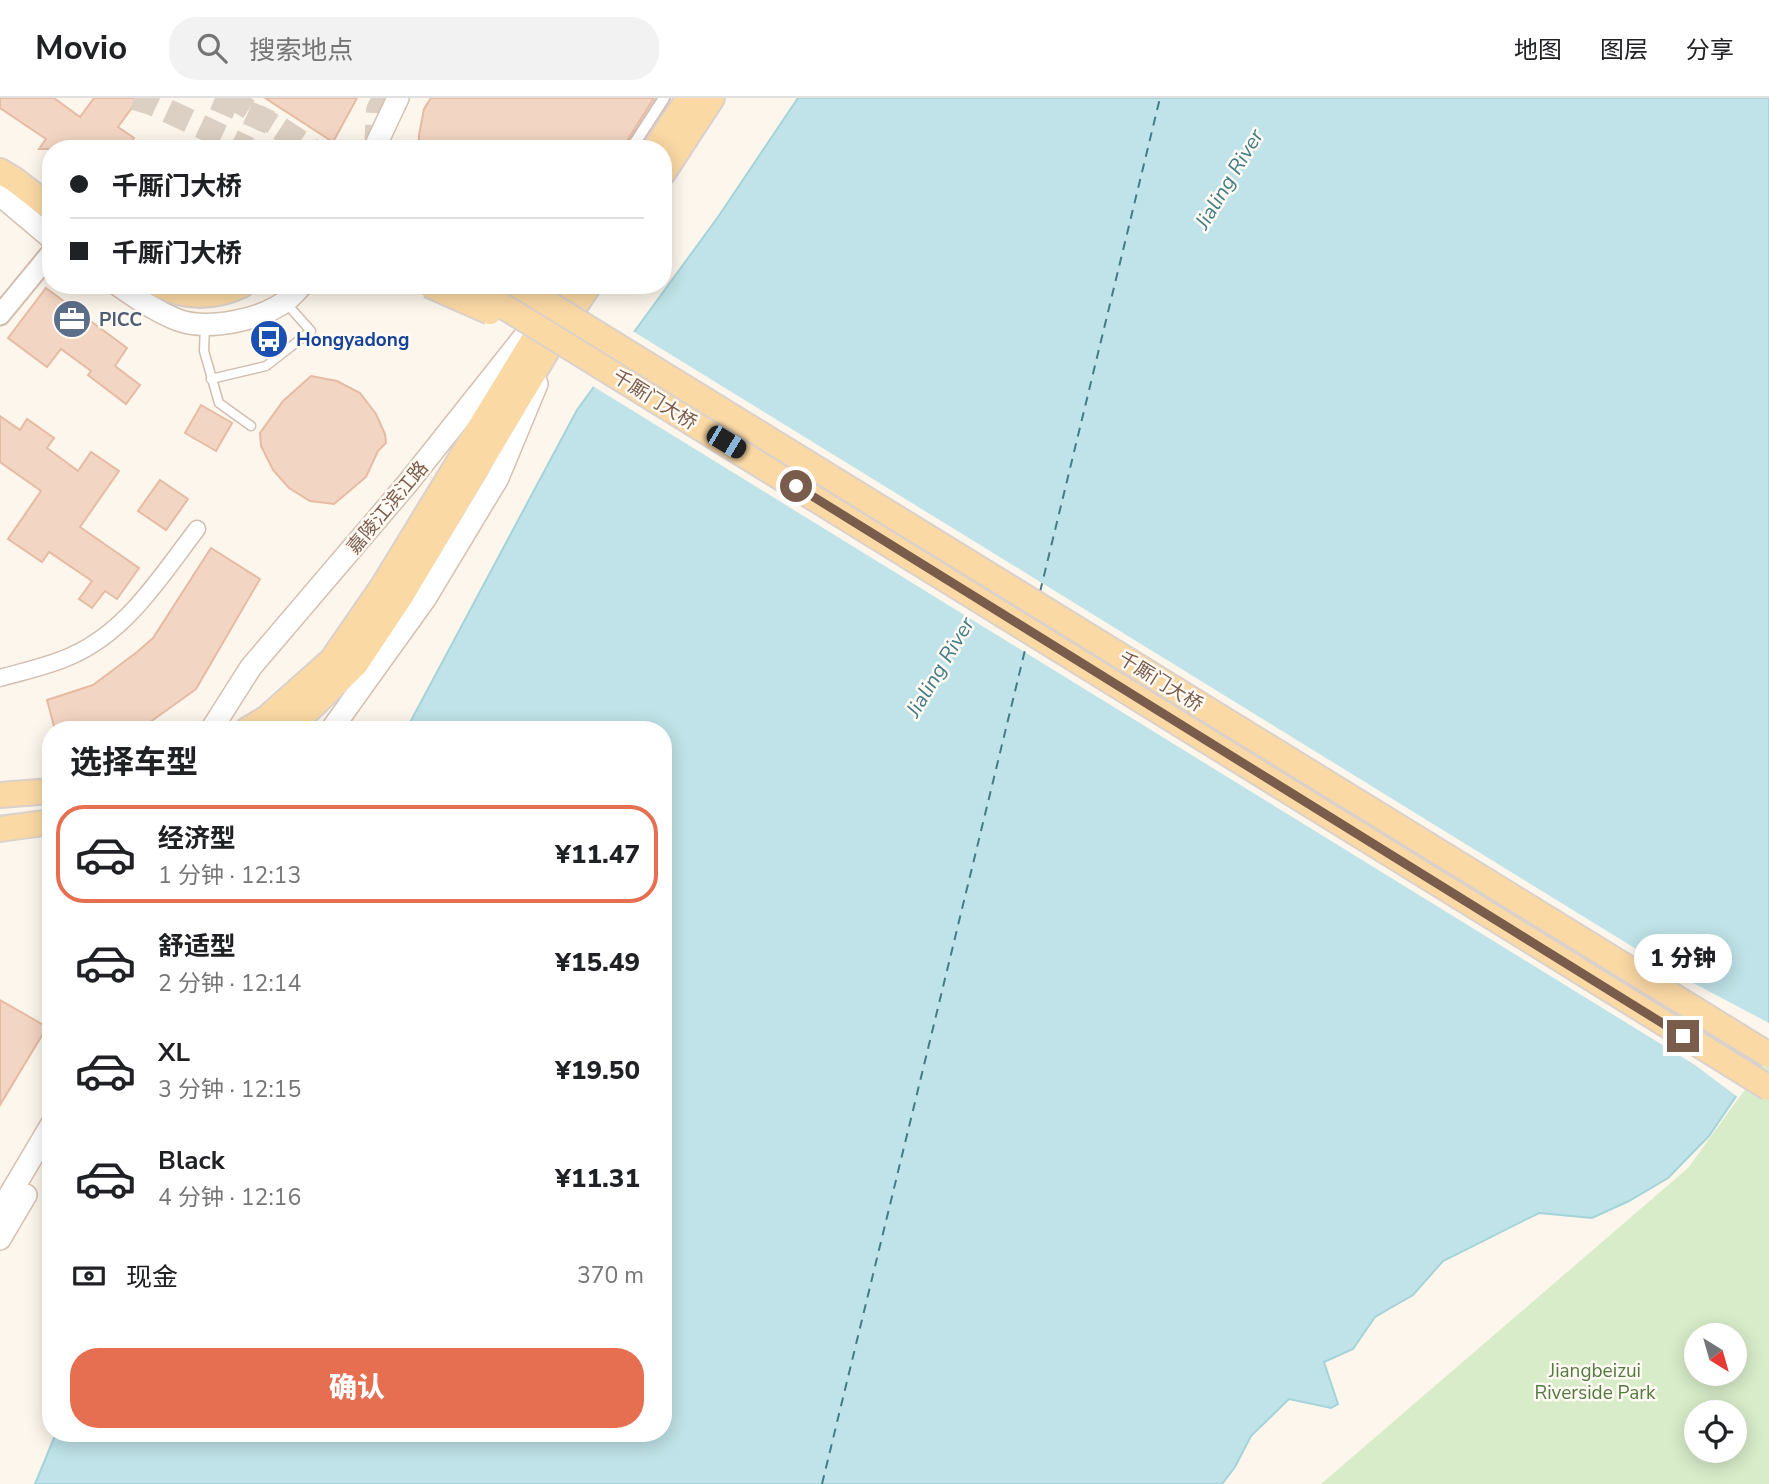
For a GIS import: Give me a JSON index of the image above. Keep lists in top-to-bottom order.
{
  "streets": {
    "main road": ["千厮门大桥", "嘉陵江滨江路"]
  },
  "water": ["Jialing River"],
  "parks": ["Jiangbeizui Riverside Park"],
  "places": {
    "office": ["PICC"],
    "bus stop": ["Hongyadong"]
  },
  "north": "bottom right",
  "page": {
    "header": "Movio",
    "search": "搜索地点",
    "nav": ["地图", "图层", "分享"],
    "banner": ["千厮门大桥", "千厮门大桥"],
    "heading": "选择车型",
    "list": [
      {
        "name": "经济型",
        "note": "1 分钟 · 12:13",
        "value": "¥11.47"
      },
      {
        "name": "舒适型",
        "note": "2 分钟 · 12:14",
        "value": "¥15.49"
      },
      {
        "name": "XL",
        "note": "3 分钟 · 12:15",
        "value": "¥19.50"
      },
      {
        "name": "Black",
        "note": "4 分钟 · 12:16",
        "value": "¥11.31"
      }
    ],
    "bubble": "1 分钟",
    "pay": ["现金", "370 m"],
    "buttons": "确认"
  }
}
